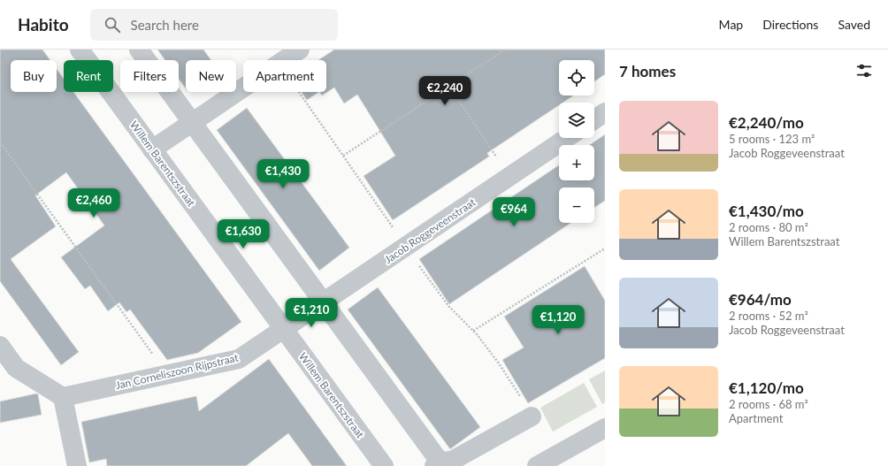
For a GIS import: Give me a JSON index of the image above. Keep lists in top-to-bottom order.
{
  "streets": {
    "street": ["Willem Barentszstraat", "Jacob Roggeveenstraat", "Jan Corneliszoon Rijpstraat"]
  },
  "crossings": [
    ["Willem Barentszstraat", "Jacob Roggeveenstraat"],
    ["Willem Barentszstraat", "Jan Corneliszoon Rijpstraat"],
    ["Jacob Roggeveenstraat", "Jan Corneliszoon Rijpstraat"]
  ],
  "page": {
    "header": "Habito",
    "search": "Search here",
    "nav": ["Map", "Directions", "Saved"],
    "heading": "7 homes",
    "map_buttons": ["+", "−"],
    "chip": [
      "Buy",
      "Rent",
      "Filters",
      "New",
      "Apartment"
    ],
    "price": [
      "€2,240",
      "€1,430",
      "€2,460",
      "€964",
      "€1,630",
      "€1,210",
      "€1,120"
    ],
    "list": [
      {
        "name": "€2,240/mo",
        "note": "5 rooms · 123 m² · Jacob Roggeveenstraat"
      },
      {
        "name": "€1,430/mo",
        "note": "2 rooms · 80 m² · Willem Barentszstraat"
      },
      {
        "name": "€964/mo",
        "note": "2 rooms · 52 m² · Jacob Roggeveenstraat"
      },
      {
        "name": "€1,120/mo",
        "note": "2 rooms · 68 m² · Apartment"
      }
    ]
  }
}
